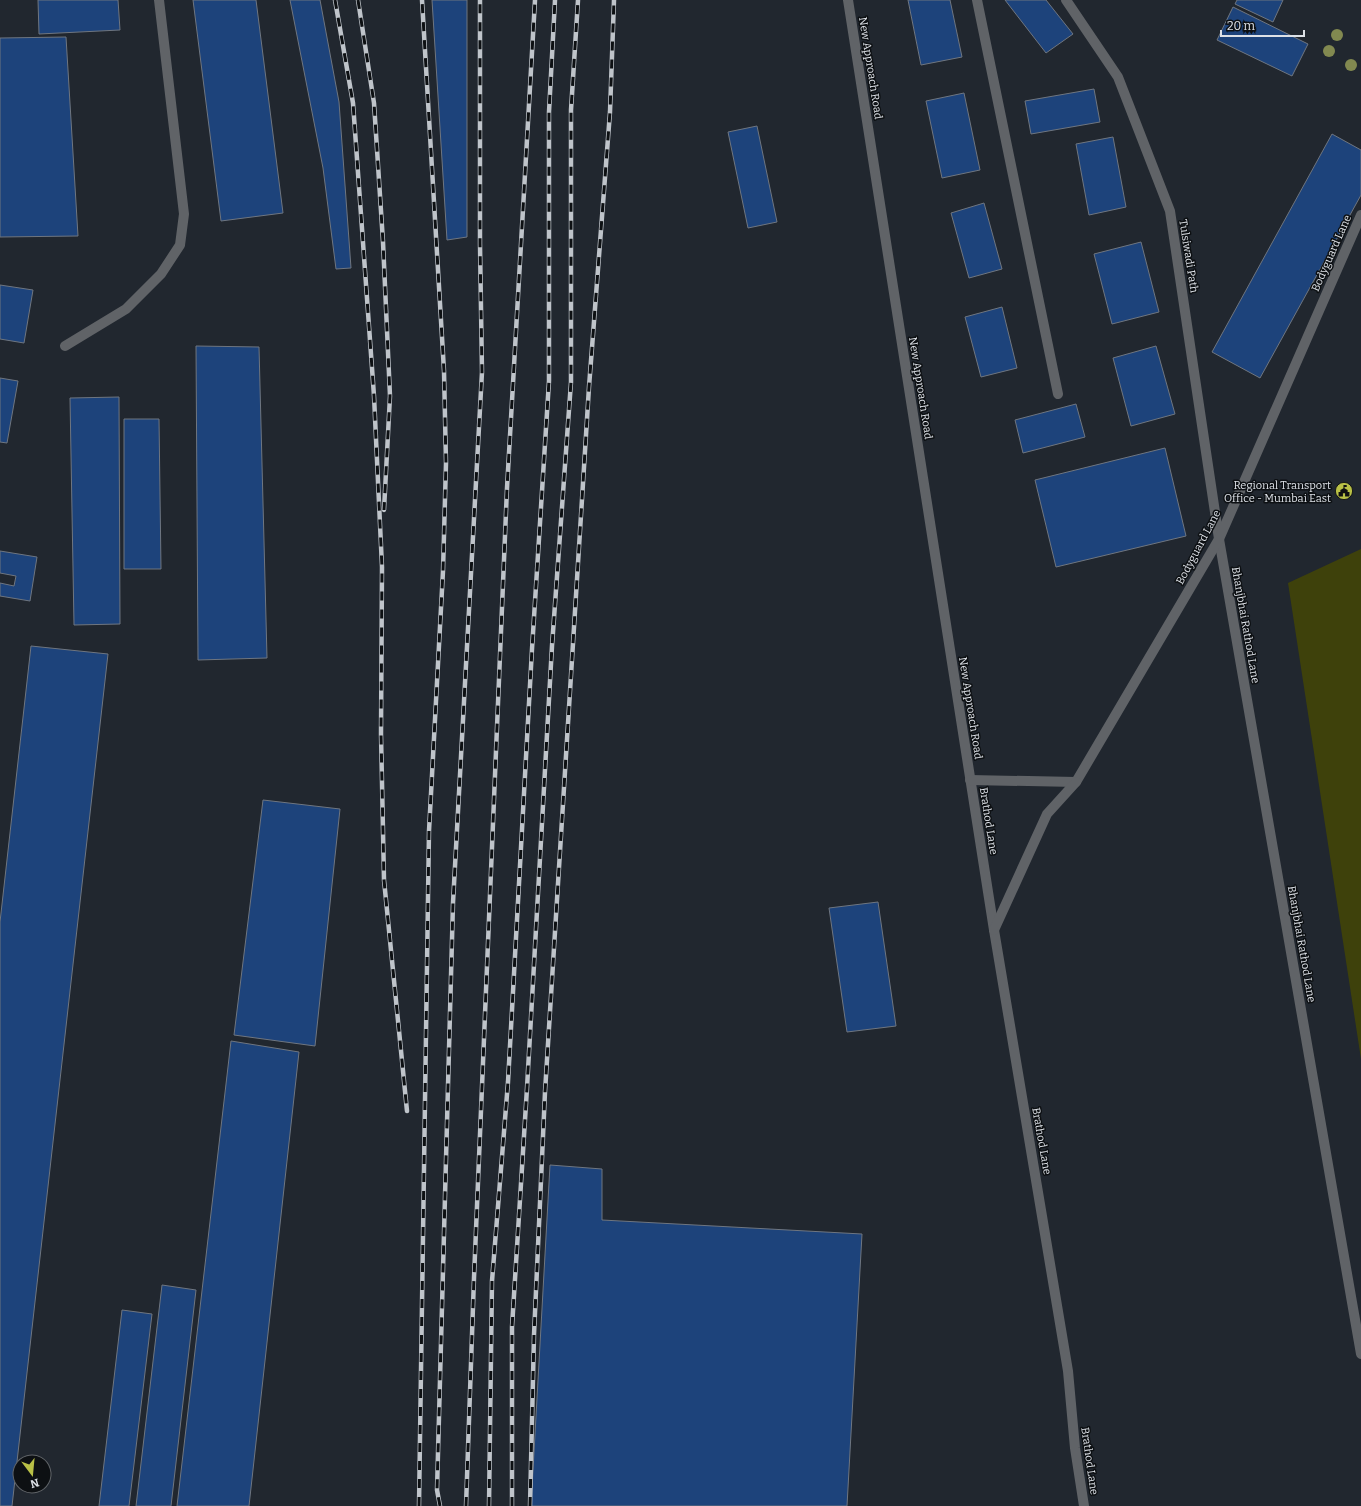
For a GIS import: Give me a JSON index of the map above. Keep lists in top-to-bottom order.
{
  "streets": {
    "street": [
      "New Approach Road",
      "Bodyguard Lane",
      "Tulsiwadi Path",
      "Bhanjbhai Rathod Lane",
      "Brathod Lane"
    ]
  },
  "crossings": [
    ["New Approach Road", "Brathod Lane"],
    ["Bodyguard Lane", "Tulsiwadi Path"],
    ["Bodyguard Lane", "Bhanjbhai Rathod Lane"],
    ["Bodyguard Lane", "Brathod Lane"],
    ["Tulsiwadi Path", "Bhanjbhai Rathod Lane"]
  ],
  "places": {
    "public building": ["Regional Transport Office - Mumbai East"]
  },
  "scale_bar": "20 m",
  "north": "bottom"
}
